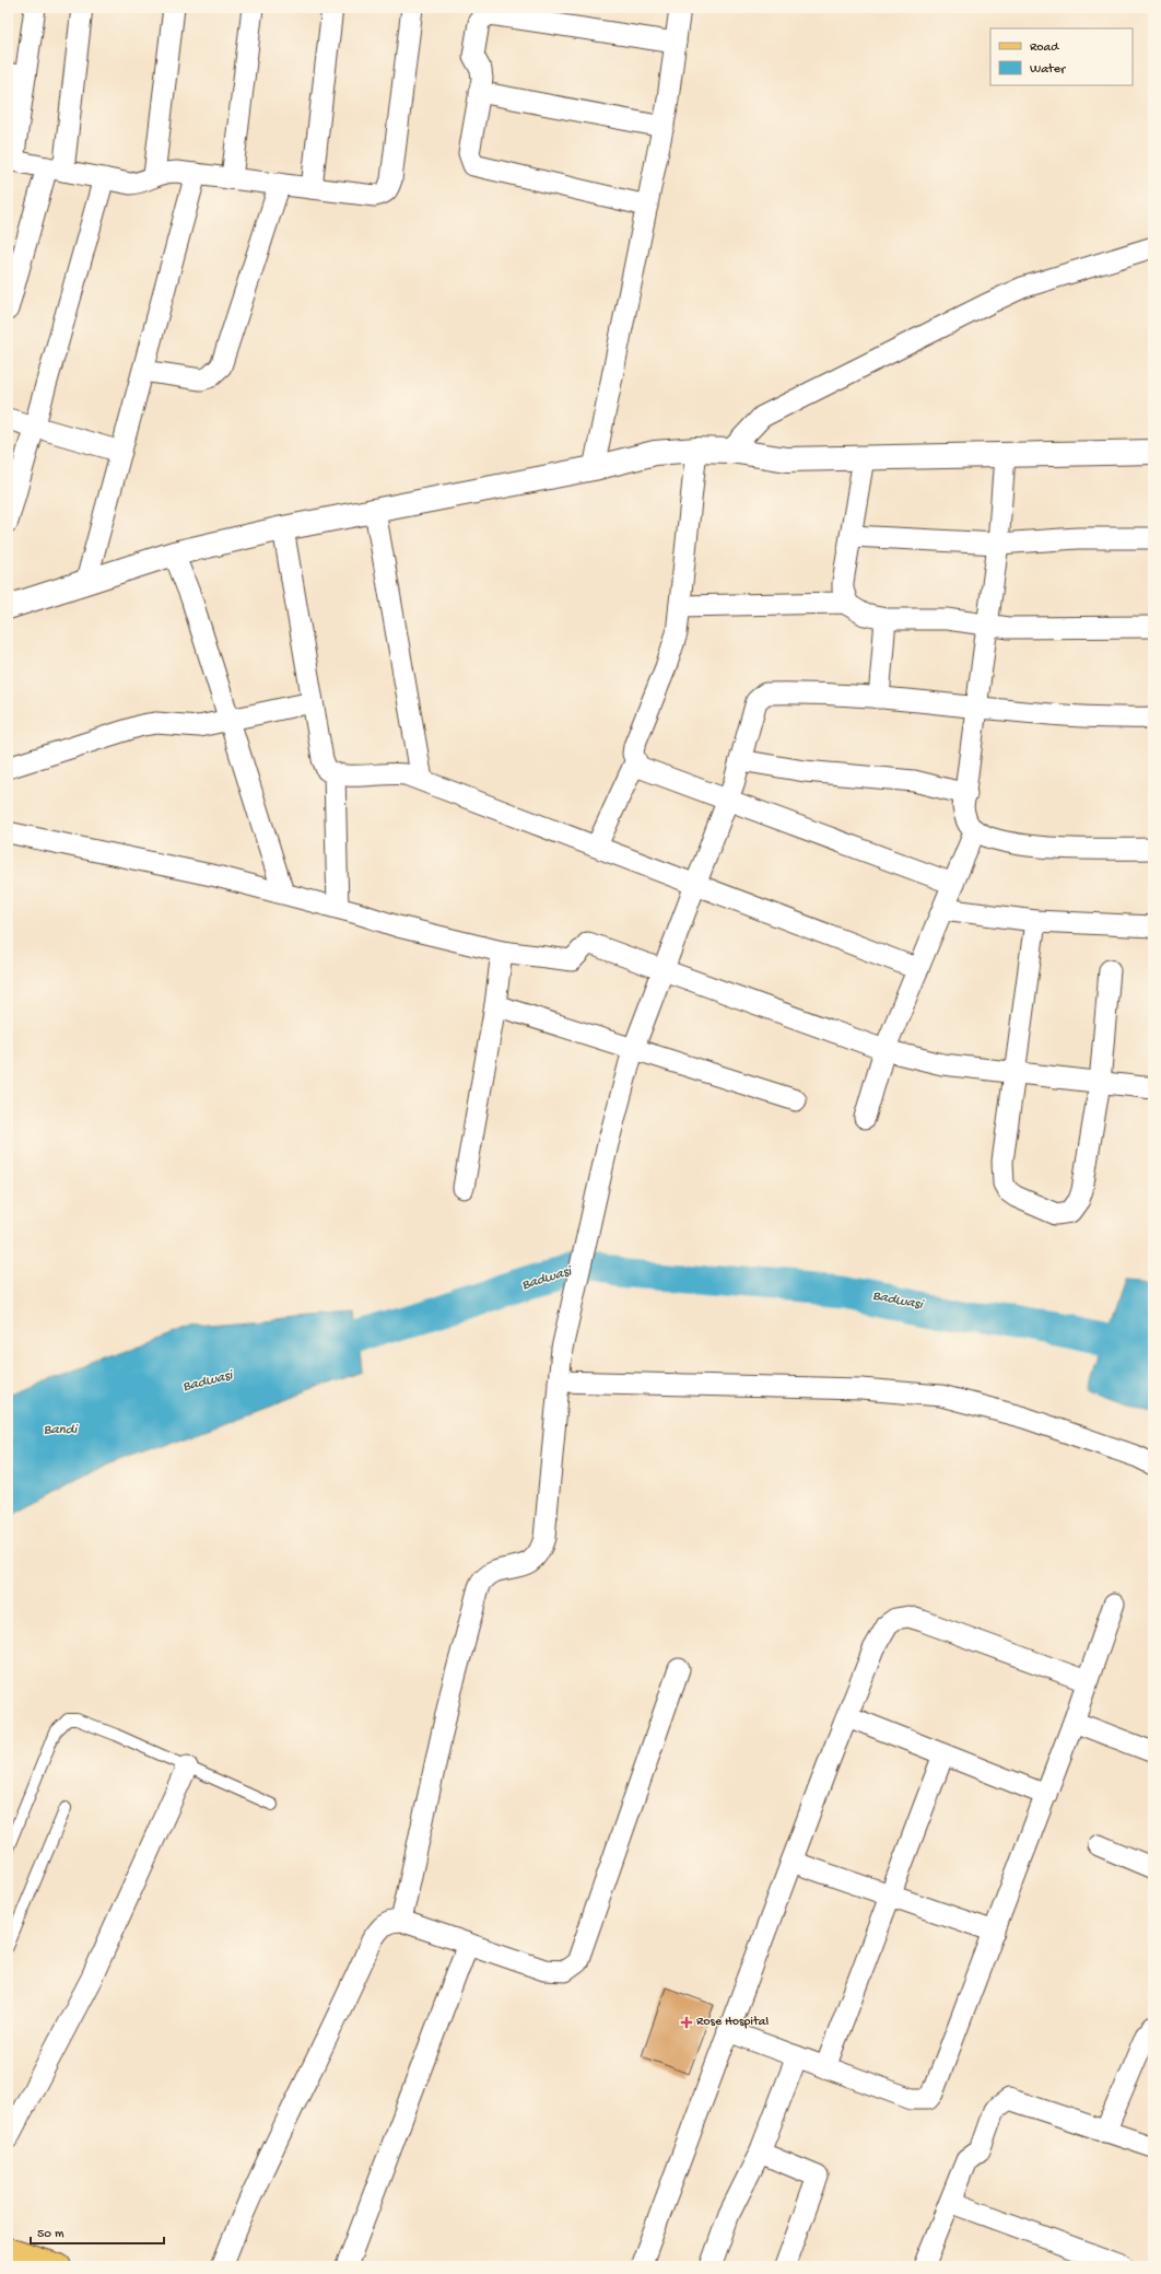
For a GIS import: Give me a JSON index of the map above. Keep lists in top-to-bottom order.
{
  "water": ["Badwasi", "Bandi"],
  "places": {
    "health": ["Rose Hospital"]
  },
  "legend": ["Road", "Water"],
  "scale_bar": "50 m"
}
